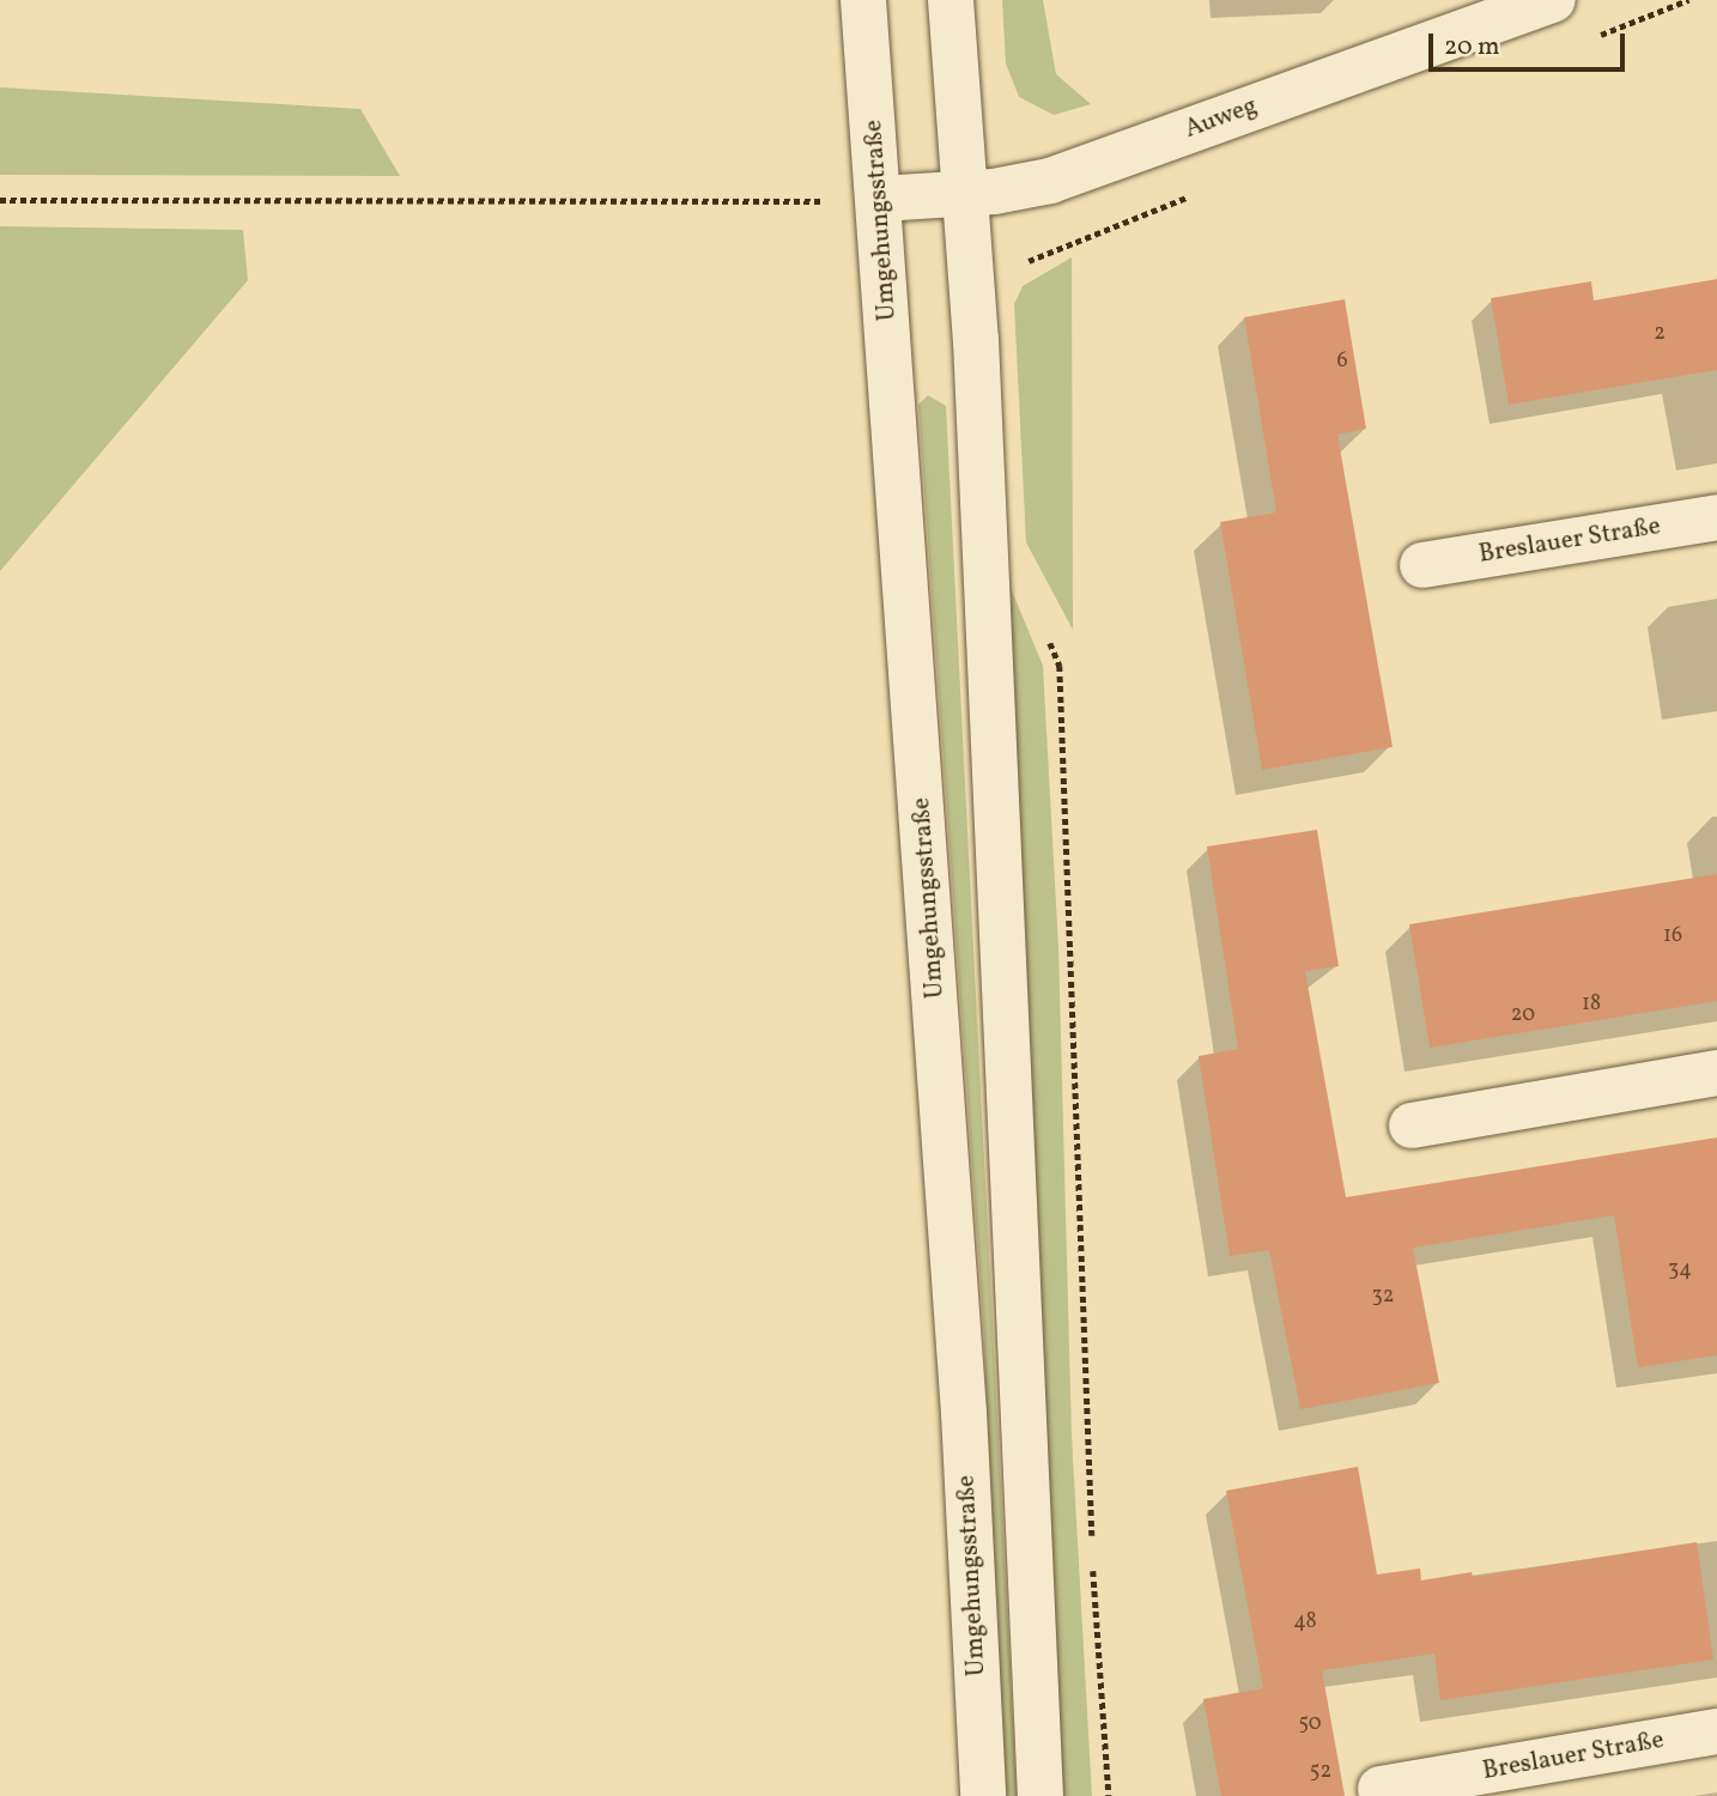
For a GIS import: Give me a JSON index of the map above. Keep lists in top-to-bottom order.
{
  "streets": {
    "street": ["Auweg", "Umgehungsstraße", "Breslauer Straße"]
  },
  "crossings": [
    ["Auweg", "Umgehungsstraße"]
  ],
  "house_numbers": [
    "2",
    "6",
    "16",
    "18",
    "20",
    "34",
    "32",
    "48",
    "50",
    "52"
  ],
  "scale_bar": "20 m"
}
